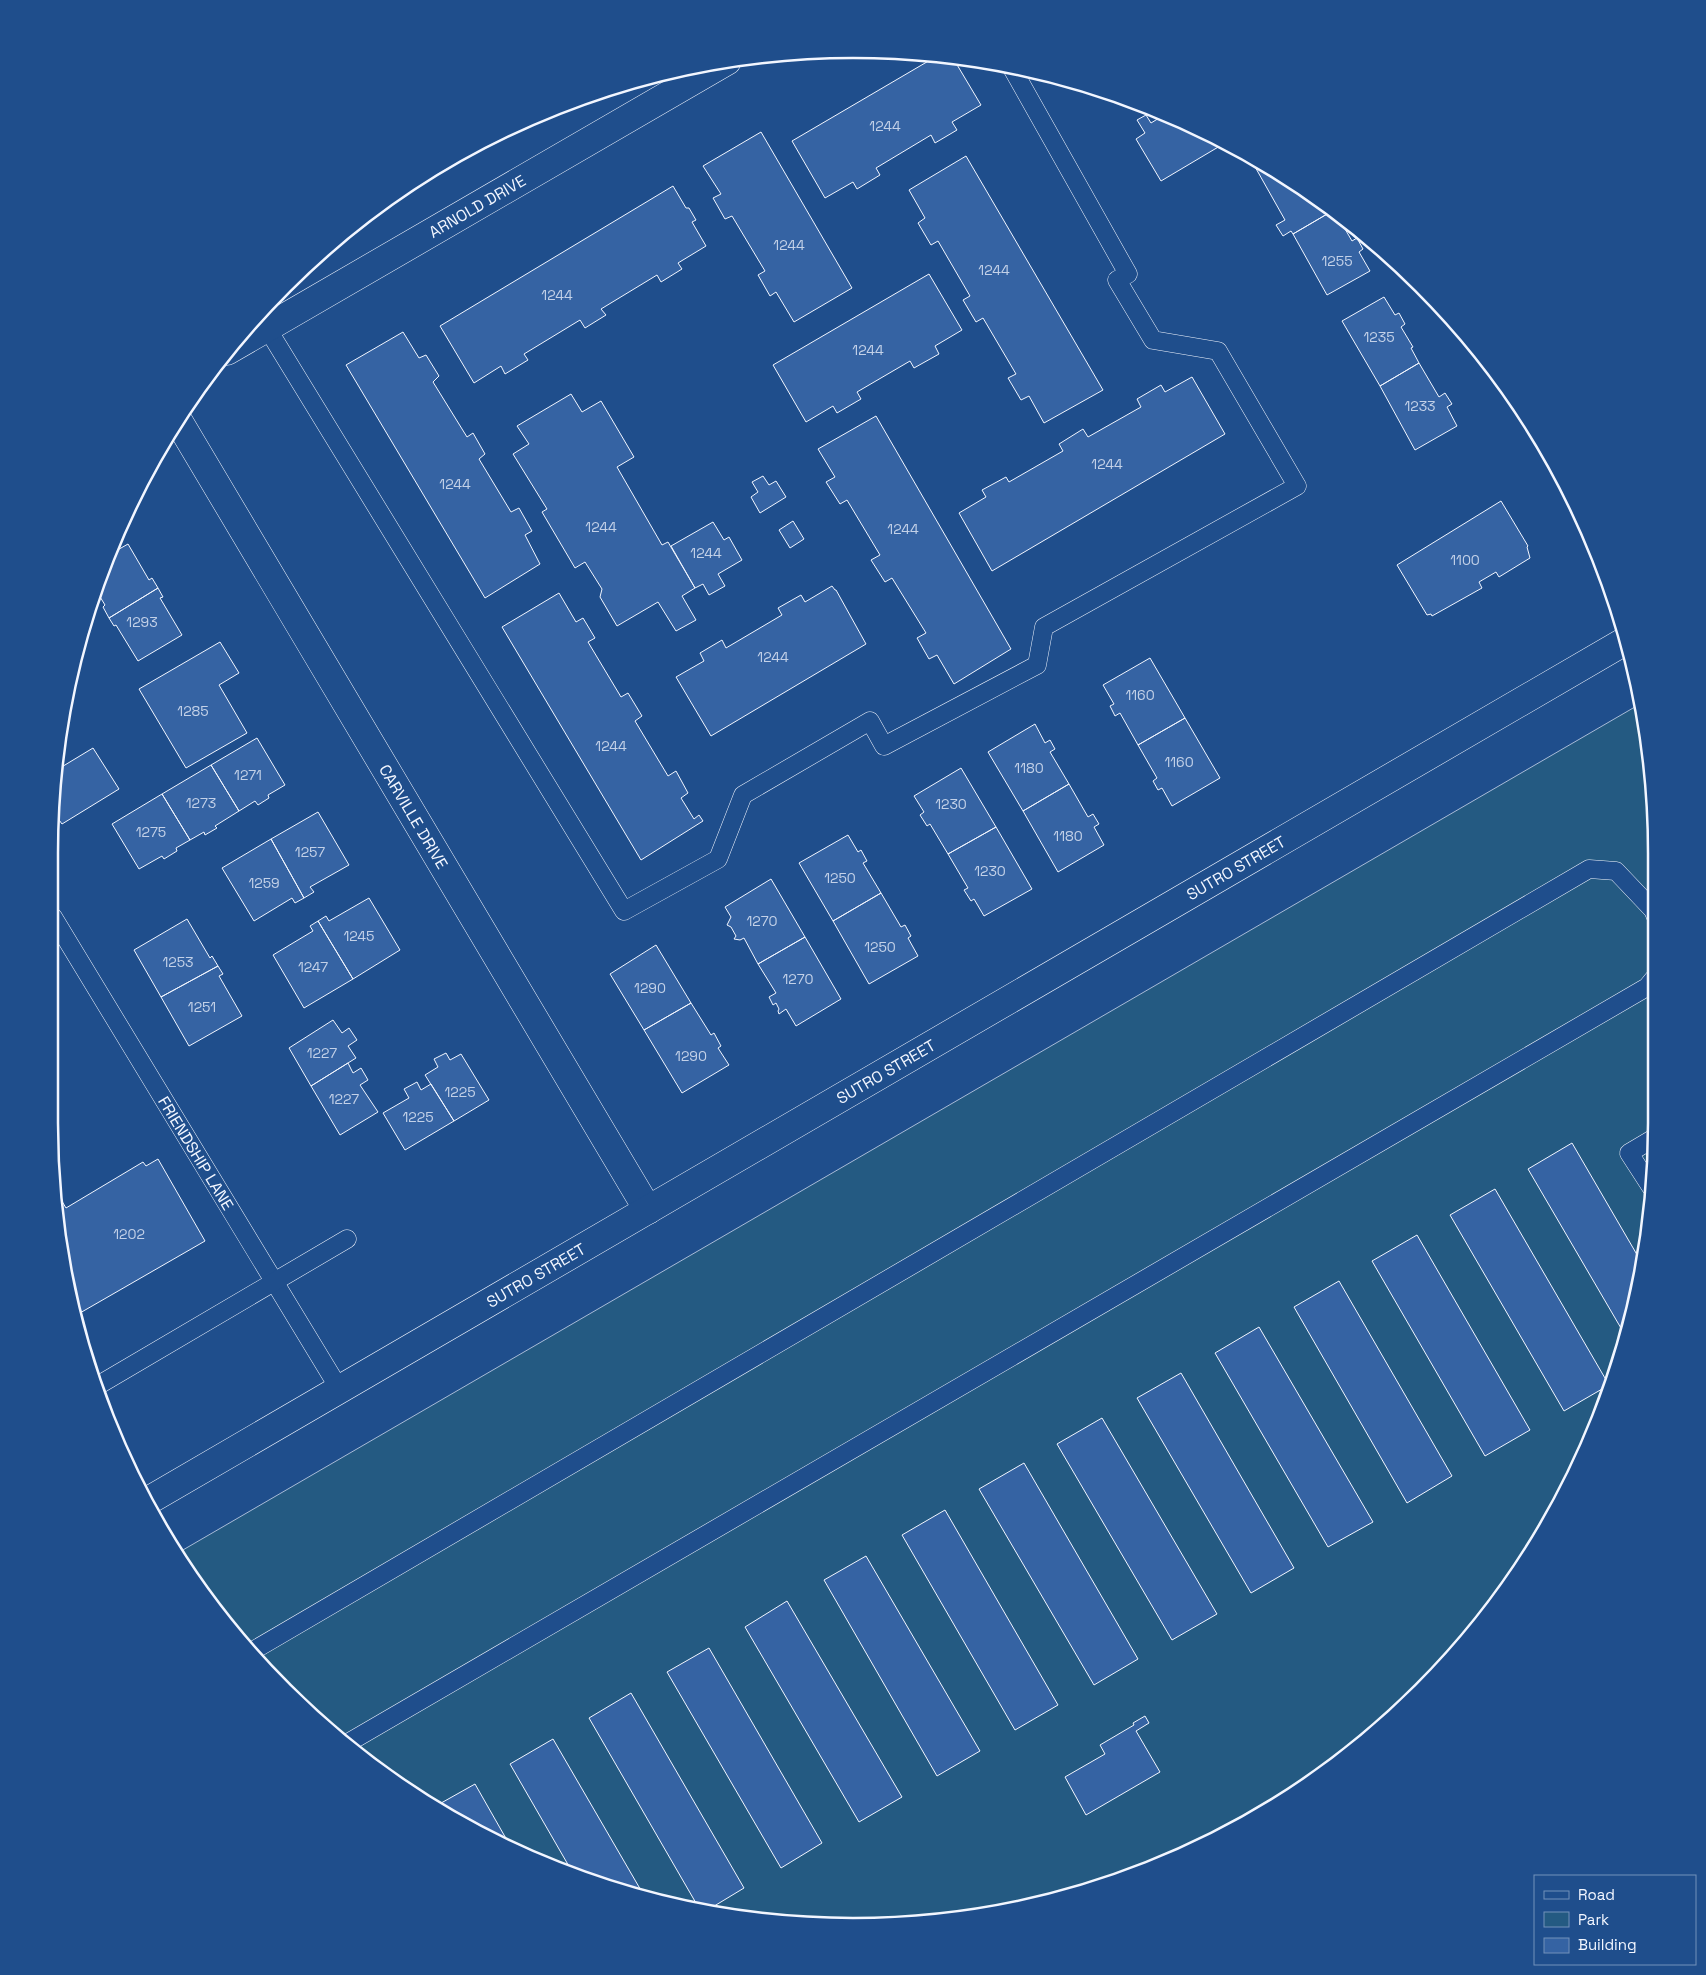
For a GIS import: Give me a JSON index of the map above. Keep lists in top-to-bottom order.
{
  "streets": {
    "street": ["ARNOLD DRIVE", "CARVILLE DRIVE", "SUTRO STREET"],
    "lane": ["FRIENDSHIP LANE"]
  },
  "crossings": [
    ["CARVILLE DRIVE", "SUTRO STREET"],
    ["SUTRO STREET", "FRIENDSHIP LANE"]
  ],
  "house_numbers": [
    "1244",
    "1244",
    "1255",
    "1244",
    "1244",
    "1235",
    "1244",
    "1233",
    "1244",
    "1244",
    "1244",
    "1244",
    "1244",
    "1100",
    "1293",
    "1244",
    "1160",
    "1285",
    "1244",
    "1160",
    "1180",
    "1271",
    "1273",
    "1230",
    "1275",
    "1180",
    "1257",
    "1230",
    "1250",
    "1259",
    "1270",
    "1245",
    "1250",
    "1253",
    "1247",
    "1270",
    "1290",
    "1251",
    "1227",
    "1290",
    "1225",
    "1227",
    "1225",
    "1202"
  ],
  "legend": ["Road", "Park", "Building"]
}
